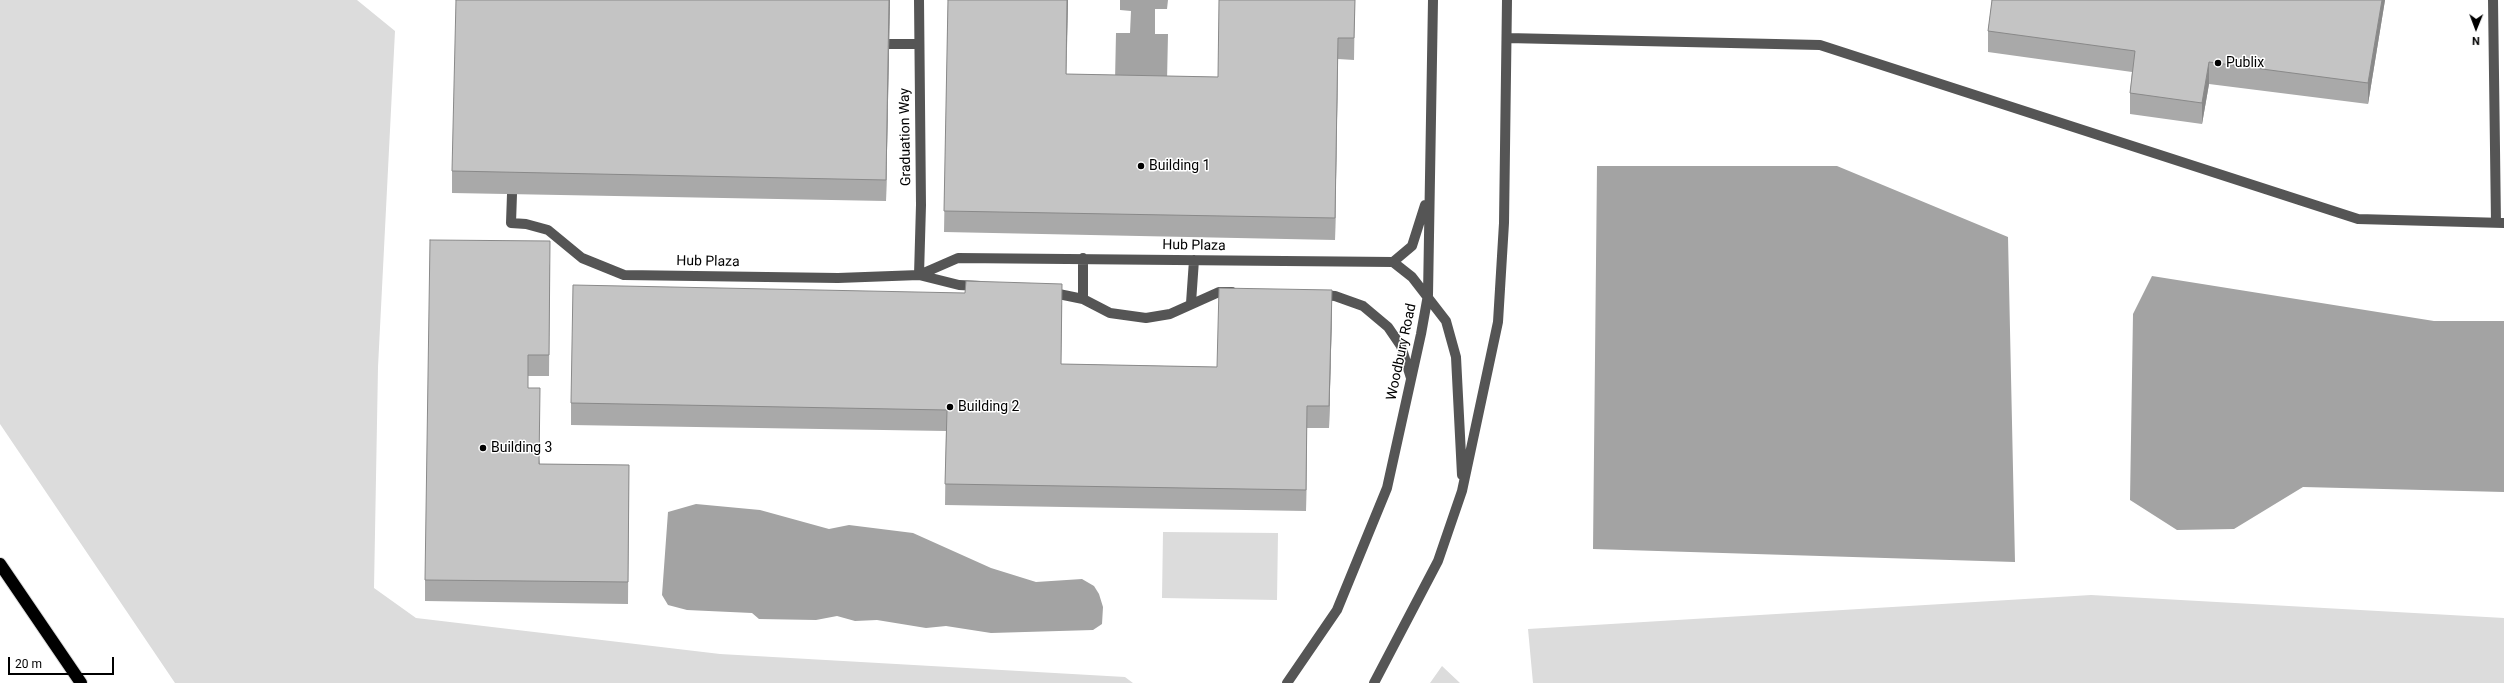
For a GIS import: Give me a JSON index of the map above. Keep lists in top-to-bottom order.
{
  "streets": {
    "street": ["Graduation Way", "Hub Plaza", "Woodbury Road"]
  },
  "crossings": [
    ["Graduation Way", "Hub Plaza"]
  ],
  "places": [
    "Publix",
    "Building 1",
    "Building 2",
    "Building 3"
  ],
  "scale_bar": "20 m",
  "north": "bottom"
}
